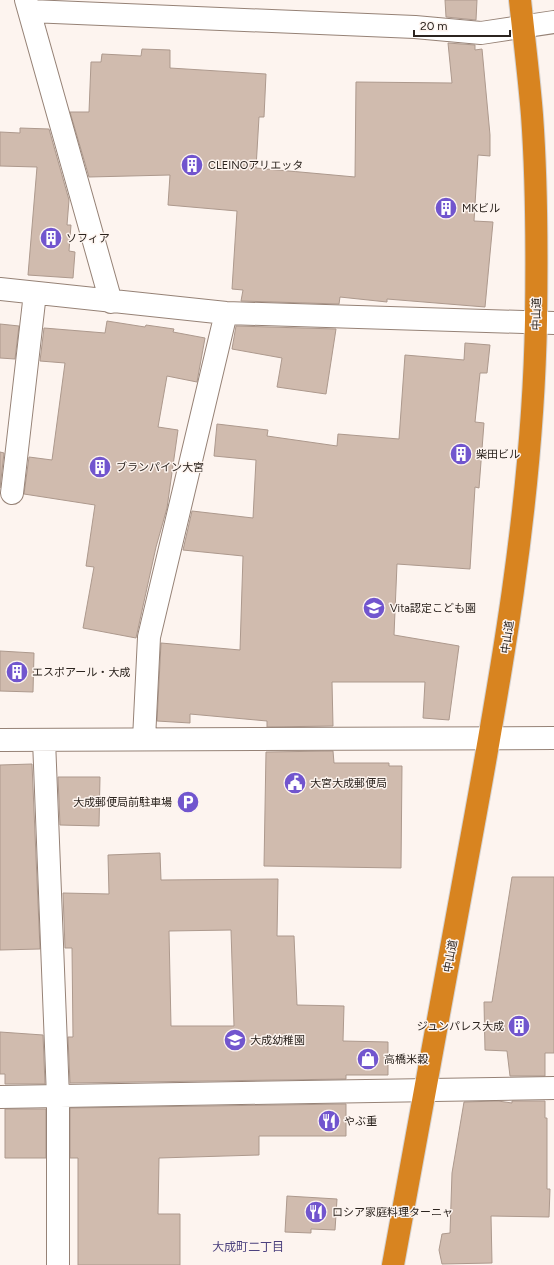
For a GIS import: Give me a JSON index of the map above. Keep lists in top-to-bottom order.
{
  "streets": {
    "highway": ["中山道"]
  },
  "districts": ["大成町二丁目"],
  "places": {
    "building": [
      "CLEINOアリエッタ",
      "MKビル",
      "ソフィア",
      "柴田ビル",
      "ブランパイン大宮",
      "エスポアール・大成",
      "ジュンパレス大成"
    ],
    "school or university": ["Vita認定こども園", "大成幼稚園"],
    "public building": ["大宮大成郵便局"],
    "parking": ["大成郵便局前駐車場"],
    "shop": ["高橋米穀"],
    "restaurant": ["やぶ重", "ロシア家庭料理ターニャ"]
  },
  "scale_bar": "20 m"
}
